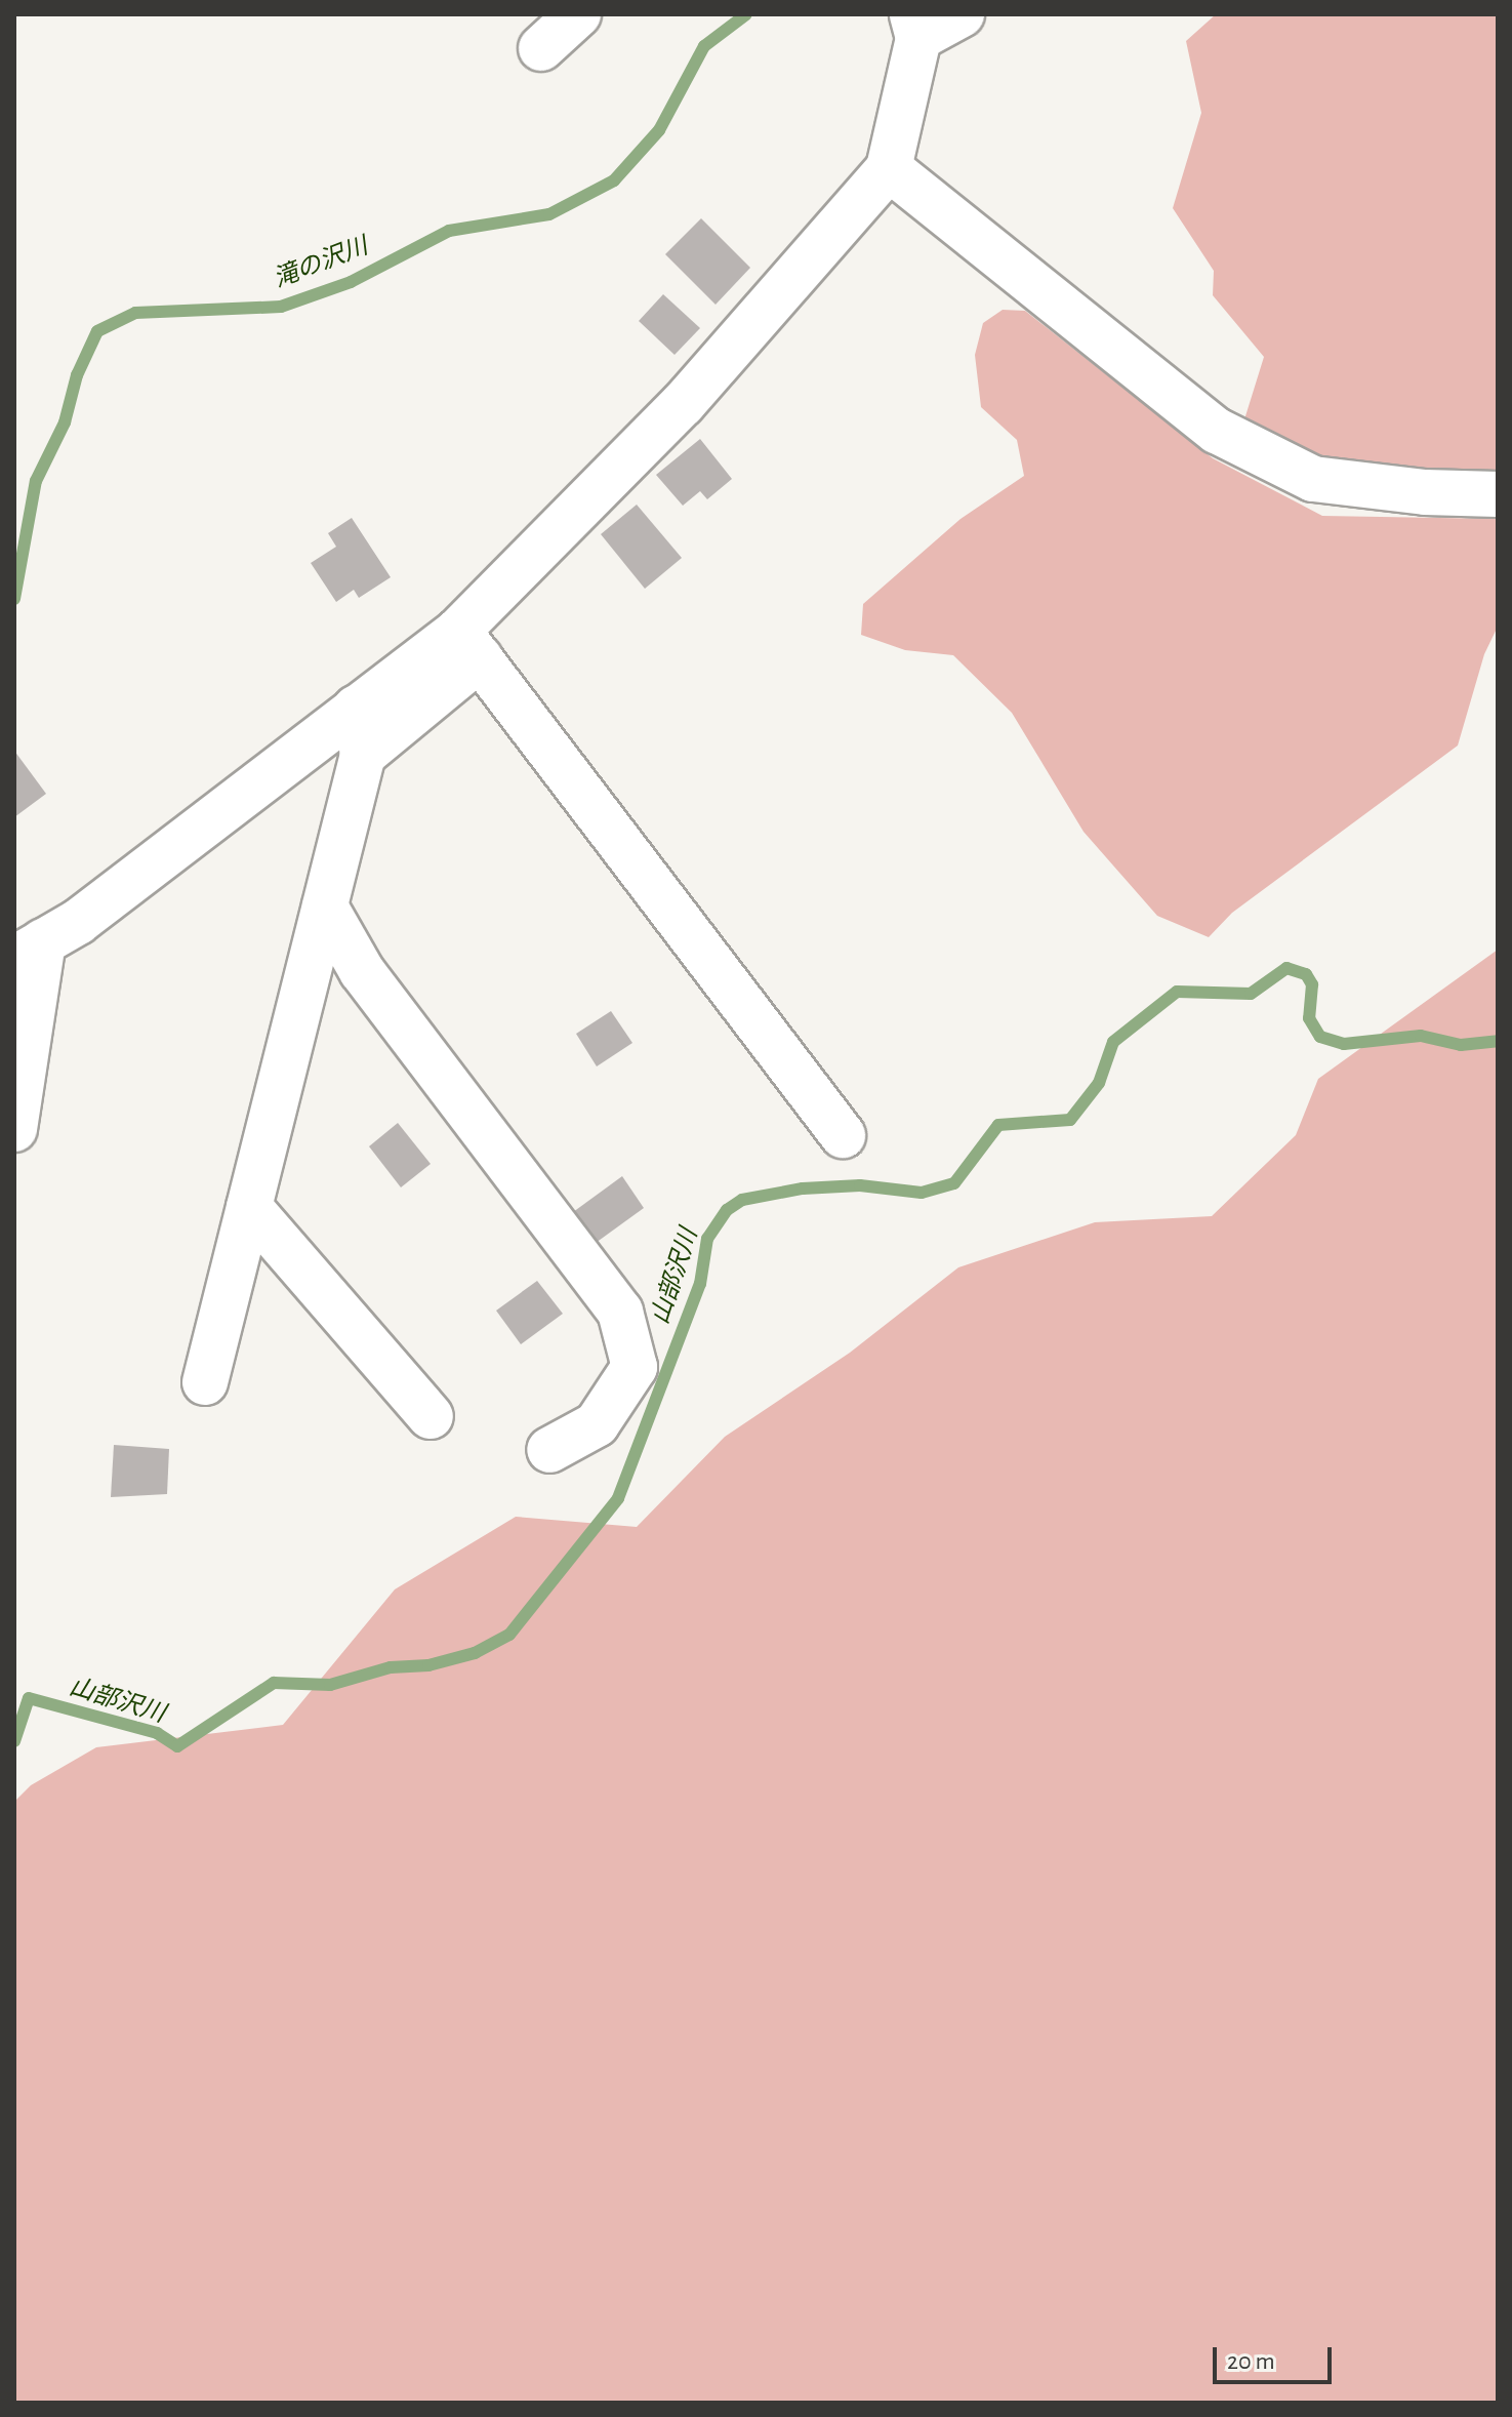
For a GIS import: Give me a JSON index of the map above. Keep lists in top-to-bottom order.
{
  "water": ["滝の沢川", "山部沢川"],
  "scale_bar": "20 m"
}
